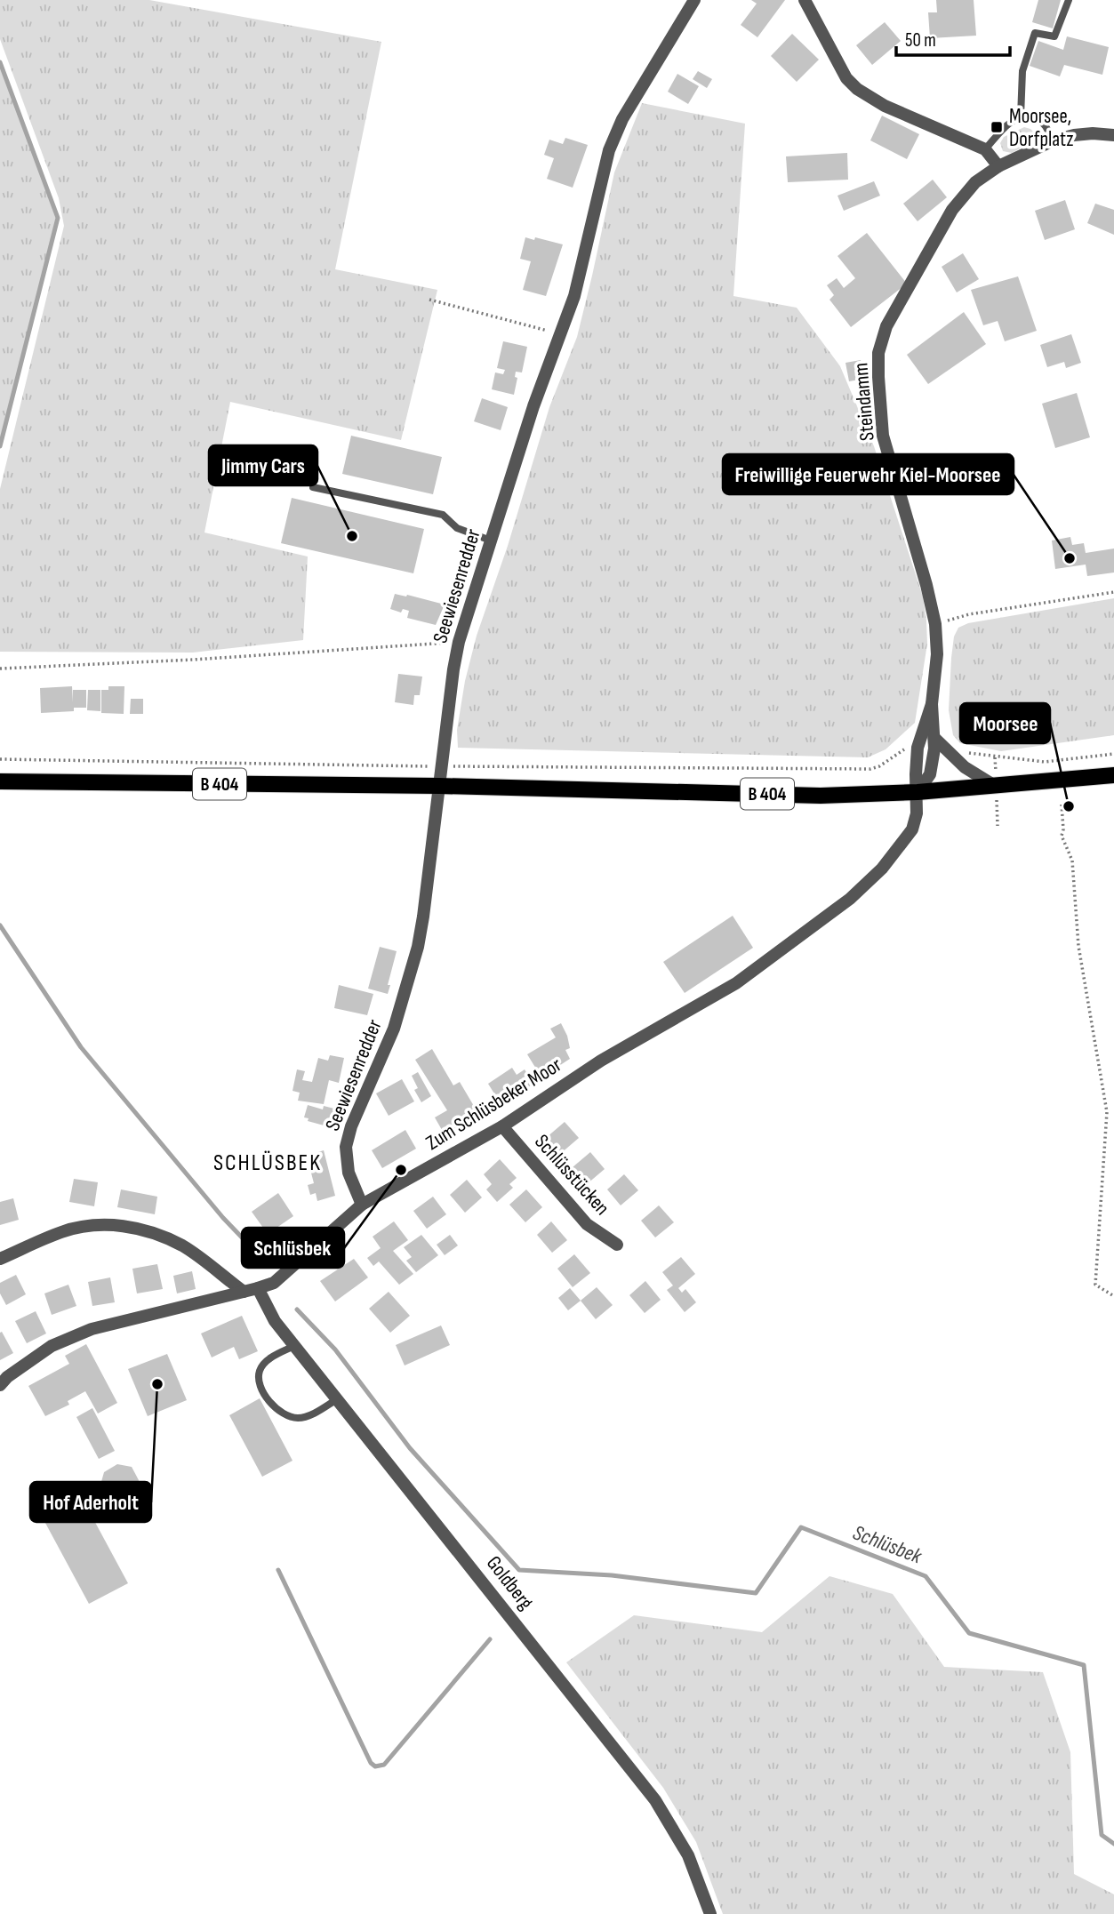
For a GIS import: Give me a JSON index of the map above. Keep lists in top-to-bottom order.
{
  "streets": {
    "main road": ["B 404"],
    "street": [
      "Steindamm",
      "Seewiesenredder",
      "Zum Schlüsbeker Moor",
      "Schlüsstücken",
      "Goldberg"
    ]
  },
  "crossings": [
    ["Steindamm", "B 404"],
    ["Steindamm", "Zum Schlüsbeker Moor"],
    ["Seewiesenredder", "B 404"],
    ["Seewiesenredder", "Zum Schlüsbeker Moor"],
    ["B 404", "Zum Schlüsbeker Moor"],
    ["Zum Schlüsbeker Moor", "Schlüsstücken"],
    ["Zum Schlüsbeker Moor", "Goldberg"]
  ],
  "districts": ["SCHLÜSBEK"],
  "water": ["Schlüsbek"],
  "places": {
    "transit": ["Moorsee, Dorfplatz"],
    "other": [
      "Jimmy Cars",
      "Freiwillige Feuerwehr Kiel-Moorsee",
      "Moorsee",
      "Schlüsbek",
      "Hof Aderholt"
    ]
  },
  "scale_bar": "50 m"
}
